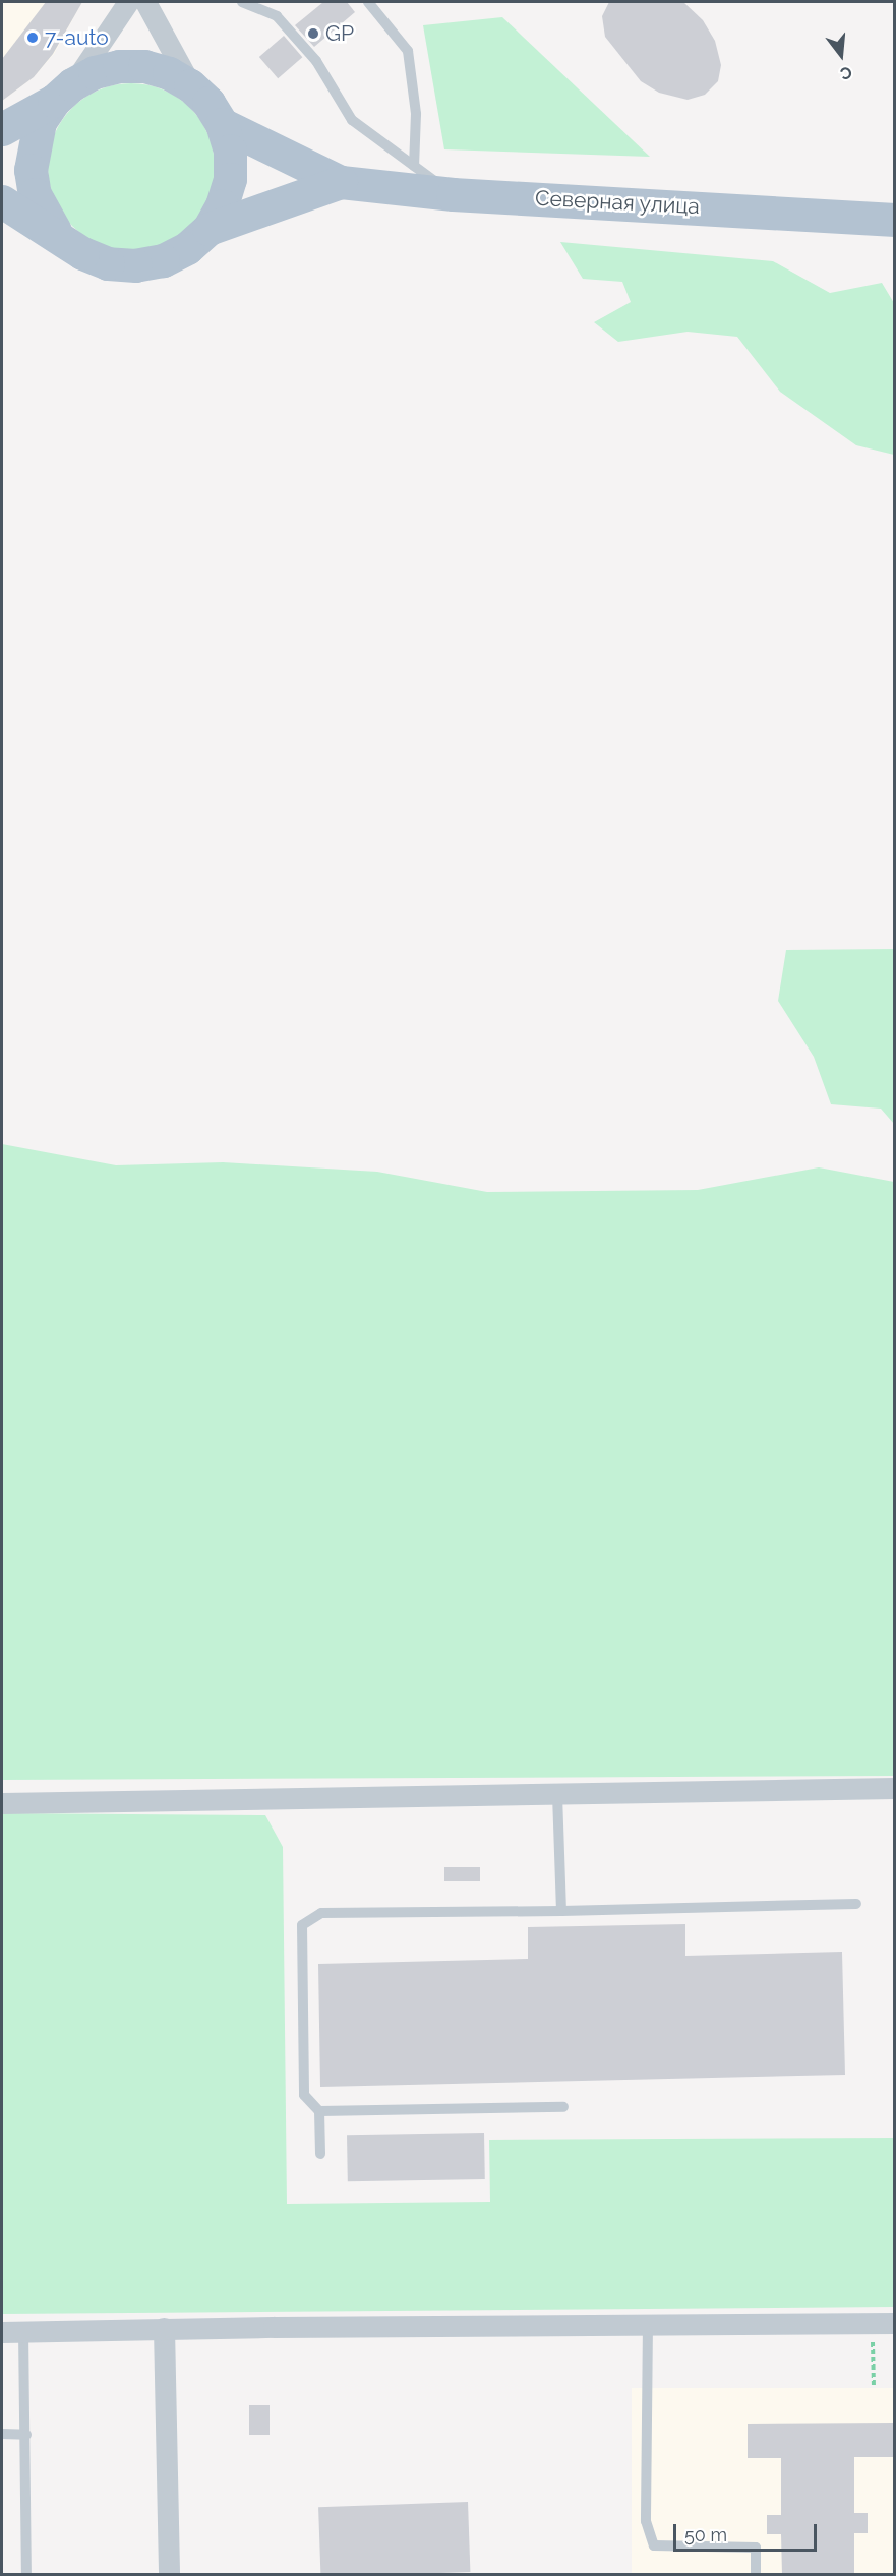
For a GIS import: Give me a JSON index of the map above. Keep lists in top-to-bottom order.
{
  "streets": {
    "main road": ["Северная улица"]
  },
  "places": ["GP", "7-auto"],
  "scale_bar": "50 m",
  "north": "bottom"
}
